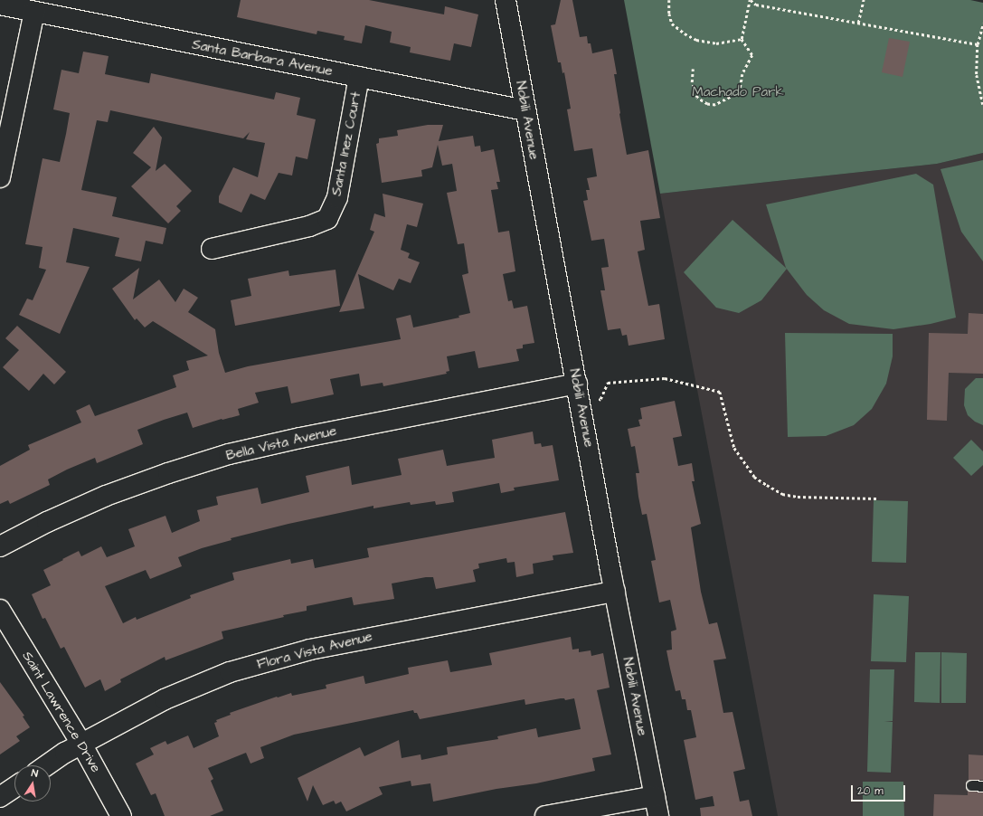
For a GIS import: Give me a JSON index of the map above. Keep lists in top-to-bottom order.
{
  "streets": {
    "street": [
      "Santa Barbara Avenue",
      "Nobili Avenue",
      "Santa Inez Court",
      "Bella Vista Avenue",
      "Flora Vista Avenue",
      "Saint Lawrence Drive"
    ]
  },
  "crossings": [
    ["Santa Barbara Avenue", "Nobili Avenue"],
    ["Santa Barbara Avenue", "Santa Inez Court"],
    ["Nobili Avenue", "Bella Vista Avenue"],
    ["Nobili Avenue", "Flora Vista Avenue"],
    ["Flora Vista Avenue", "Saint Lawrence Drive"]
  ],
  "parks": ["Machado Park"],
  "scale_bar": "20 m",
  "north": "top"
}
